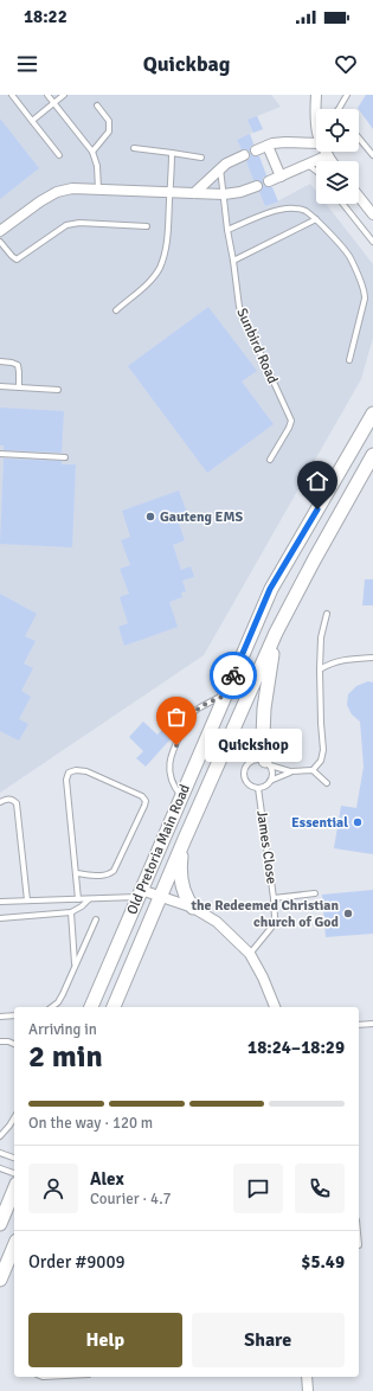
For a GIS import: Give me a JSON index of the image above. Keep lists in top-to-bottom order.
{
  "streets": {
    "main road": ["Old Pretoria Main Road"],
    "lane": ["Sunbird Road", "James Close"]
  },
  "places": [
    "Gauteng EMS",
    "Quickshop",
    "Essential",
    "the Redeemed Christian church of God"
  ],
  "page": {
    "status": "18:22",
    "header": "Quickbag",
    "bubble": "Quickshop",
    "heading": ["2 min", "Arriving in", "18:24–18:29"],
    "panel": [
      "Alex",
      "Courier · 4.7",
      "Order #9009",
      "$5.49"
    ],
    "bar": "On the way · 120 m",
    "buttons": ["Help", "Share"]
  }
}
